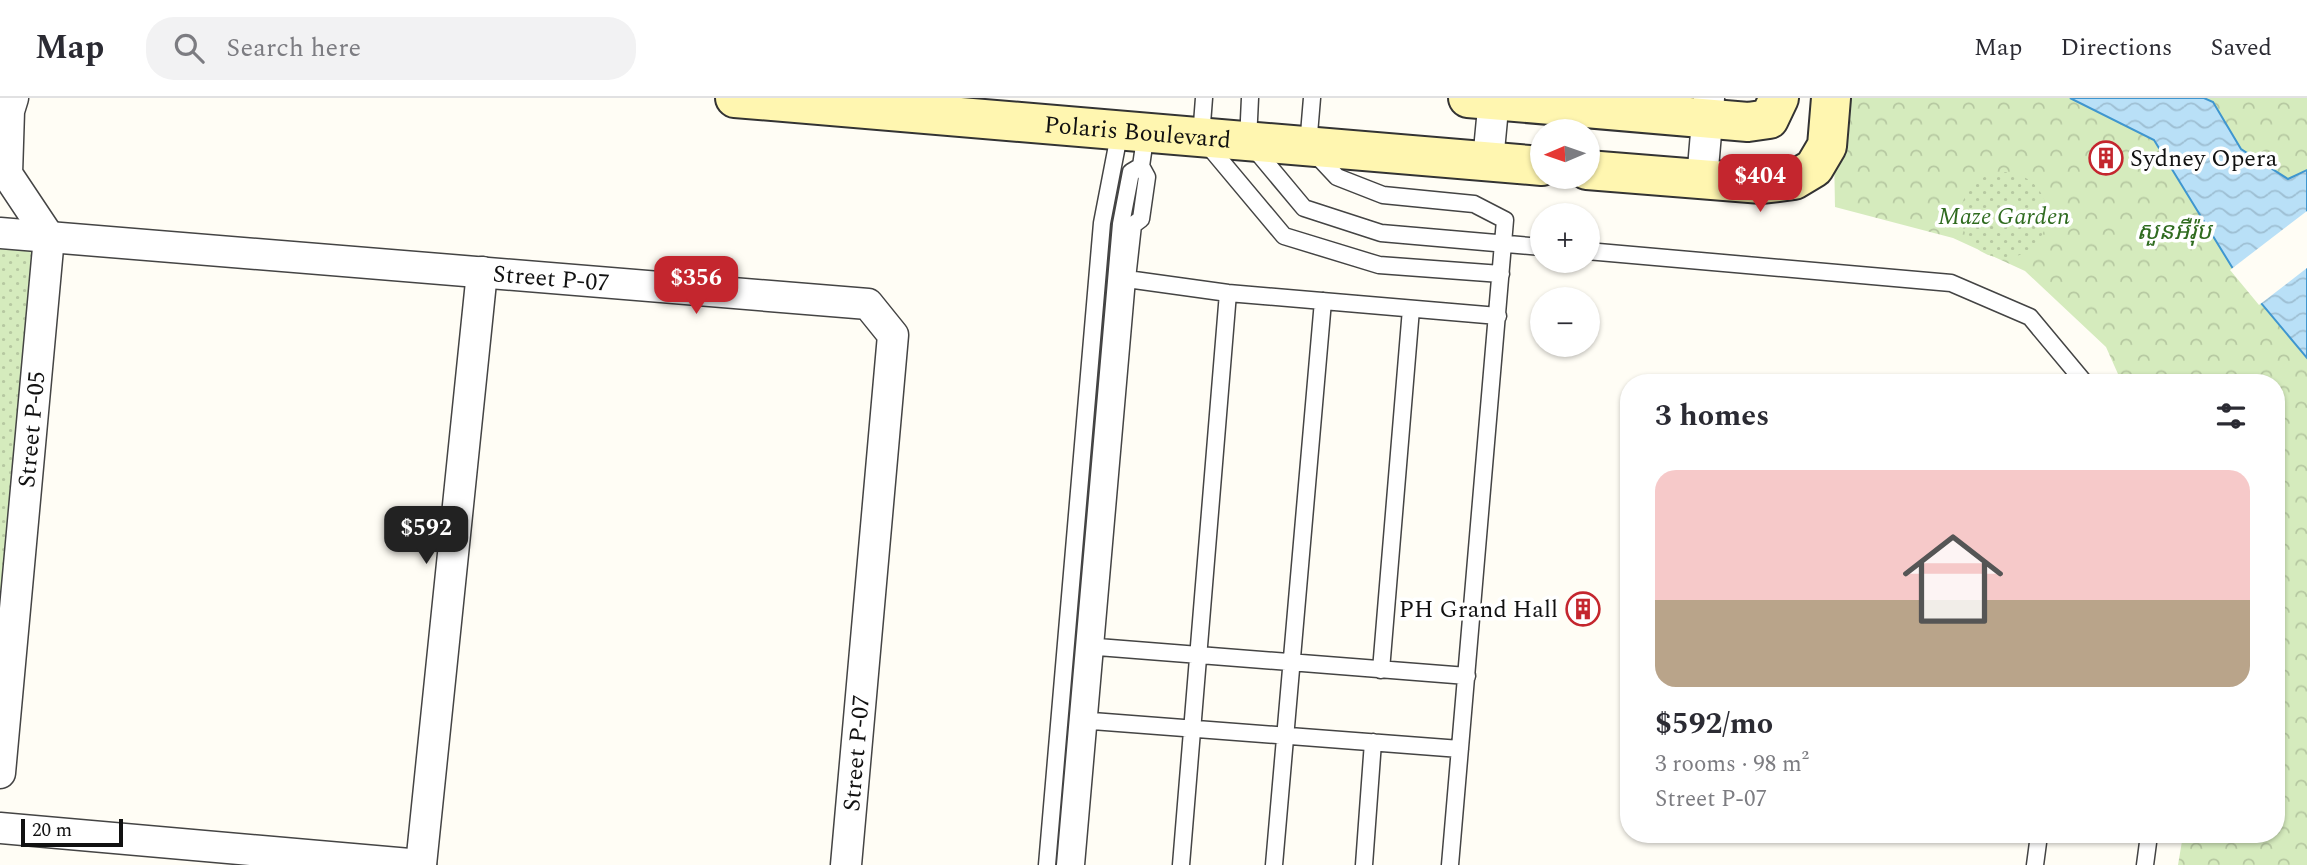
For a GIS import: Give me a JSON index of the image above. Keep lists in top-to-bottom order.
{
  "streets": {
    "street": ["Polaris Boulevard", "Street P-07", "Street P-05"]
  },
  "crossings": [
    ["Street P-07", "Street P-05"]
  ],
  "parks": ["Maze Garden", "សួនអឺរ៉ុប"],
  "places": {
    "building": ["Sydney Opera", "PH Grand Hall"]
  },
  "scale_bar": "20 m",
  "north": "left",
  "page": {
    "header": "Map",
    "search": "Search here",
    "nav": ["Map", "Directions", "Saved"],
    "map_buttons": ["+", "−"],
    "price": ["$404", "$356", "$592"],
    "heading": "3 homes",
    "list": [
      {
        "name": "$592/mo",
        "note": "3 rooms · 98 m² · Street P-07"
      }
    ],
    "scale": "20 m"
  }
}
